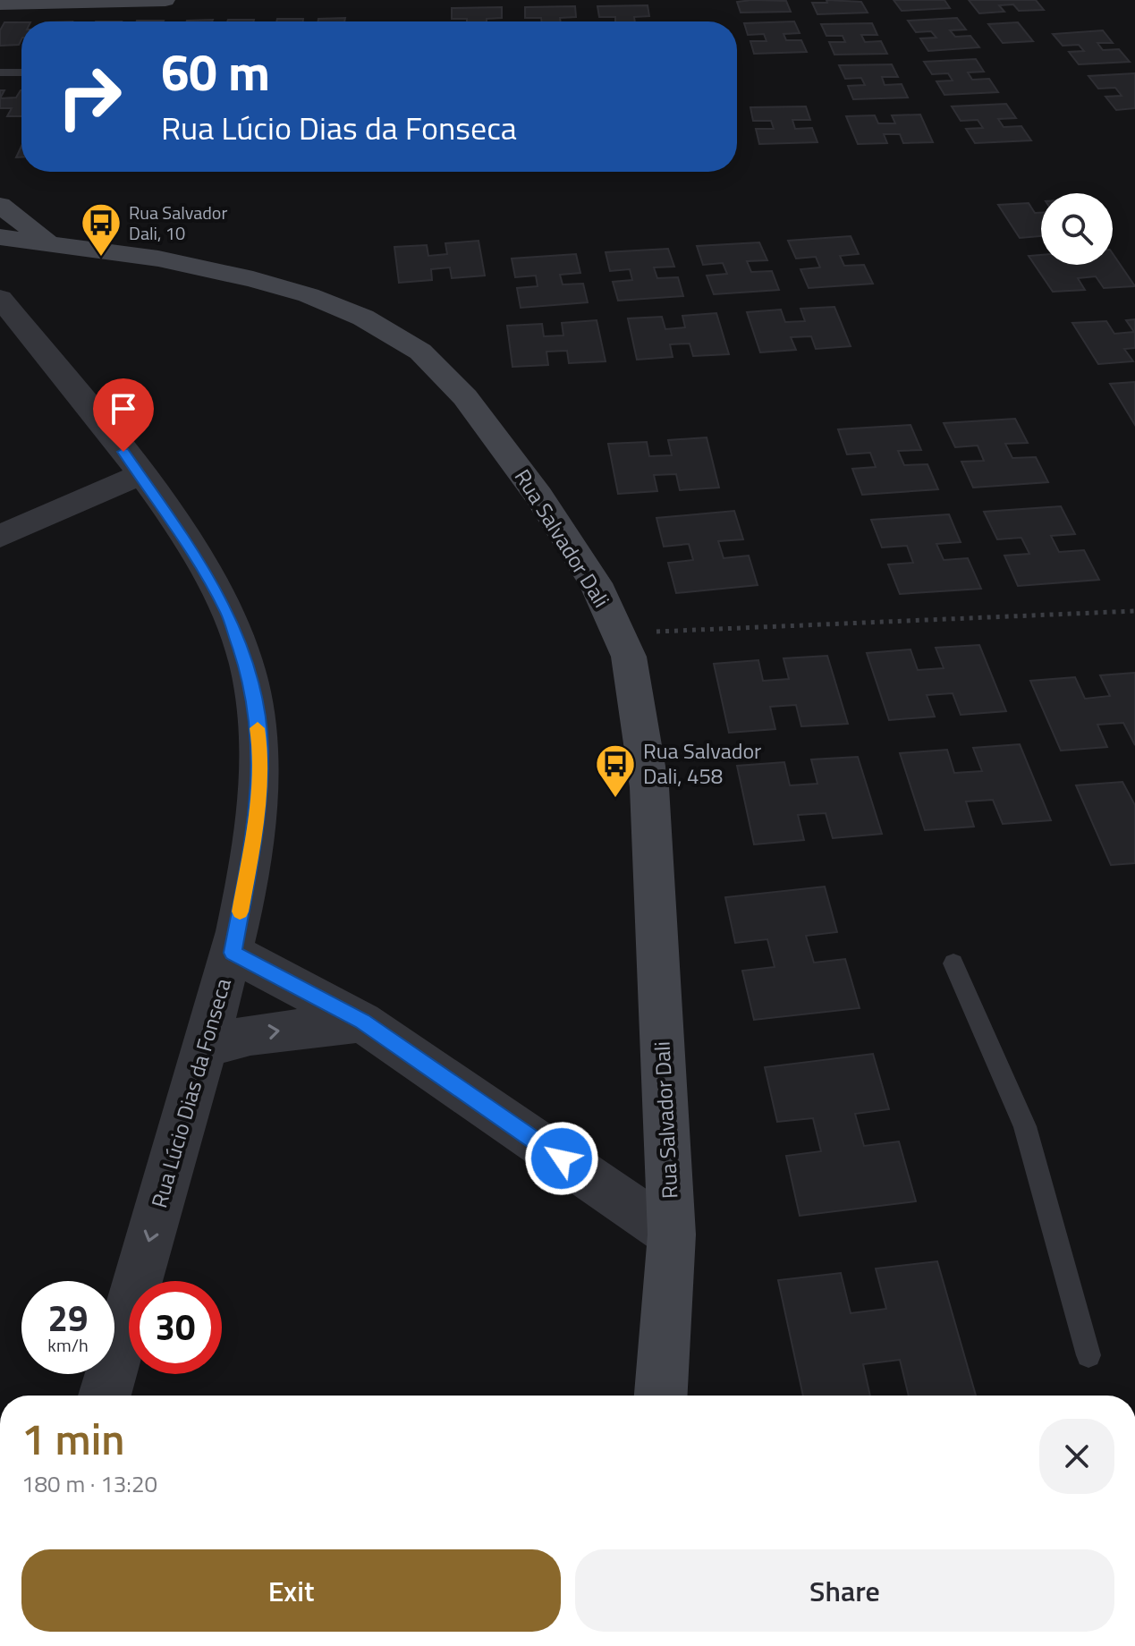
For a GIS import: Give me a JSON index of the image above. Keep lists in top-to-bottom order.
{
  "streets": {
    "street": ["Rua Salvador Dali", "Rua Lúcio Dias da Fonseca"]
  },
  "places": {
    "bus stop": ["Rua Salvador Dali, 10", "Rua Salvador Dali, 458"]
  },
  "page": {
    "turn": ["60 m", "Rua Lúcio Dias da Fonseca"],
    "speed": "29 km/h",
    "limit": "30",
    "heading": ["1 min", "180 m · 13:20"],
    "buttons": ["Exit", "Share"]
  }
}
